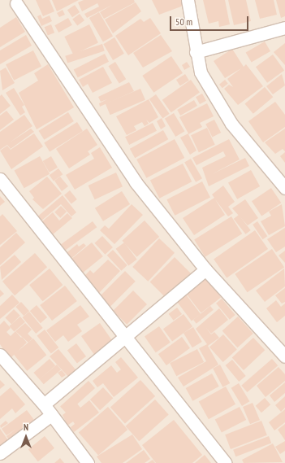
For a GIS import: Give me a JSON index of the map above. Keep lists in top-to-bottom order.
{
  "scale_bar": "50 m",
  "north": "top"
}
